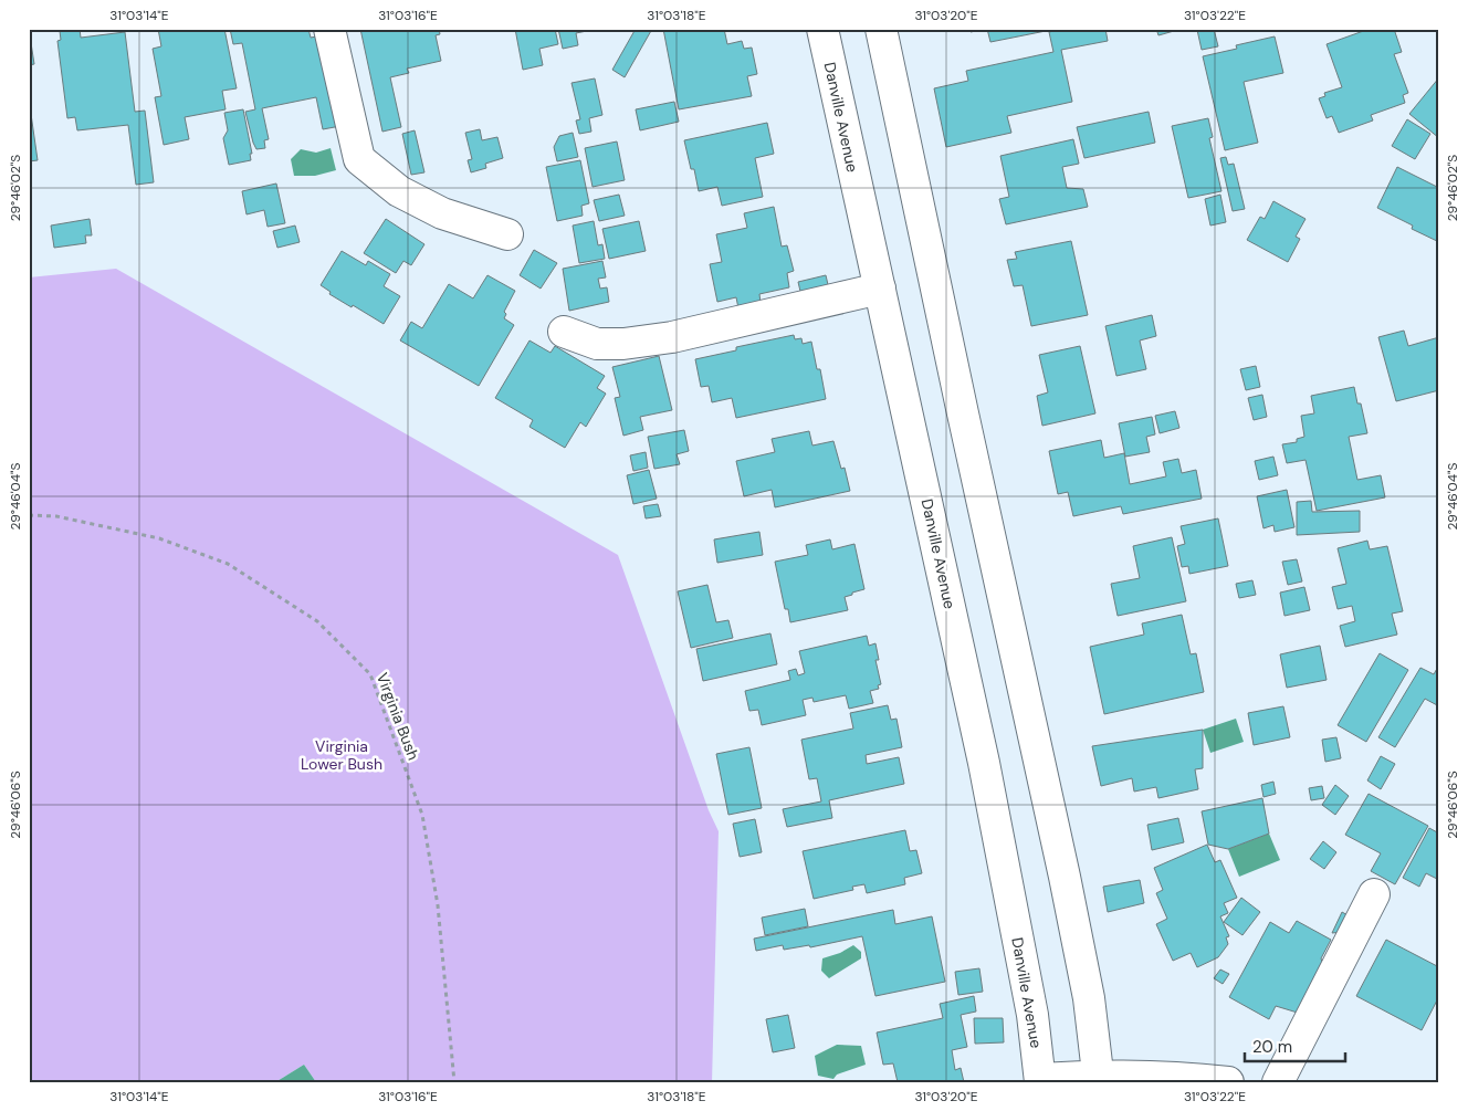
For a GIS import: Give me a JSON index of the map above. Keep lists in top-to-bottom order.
{
  "streets": {
    "street": ["Danville Avenue"],
    "path": ["Virginia Bush"]
  },
  "parks": ["Virginia Lower Bush"],
  "scale_bar": "20 m",
  "coordinates": [
    "31°03'14\"E",
    "31°03'16\"E",
    "31°03'18\"E",
    "31°03'20\"E",
    "31°03'22\"E",
    "29°46'02\"S",
    "29°46'04\"S",
    "29°46'06\"S"
  ]
}
